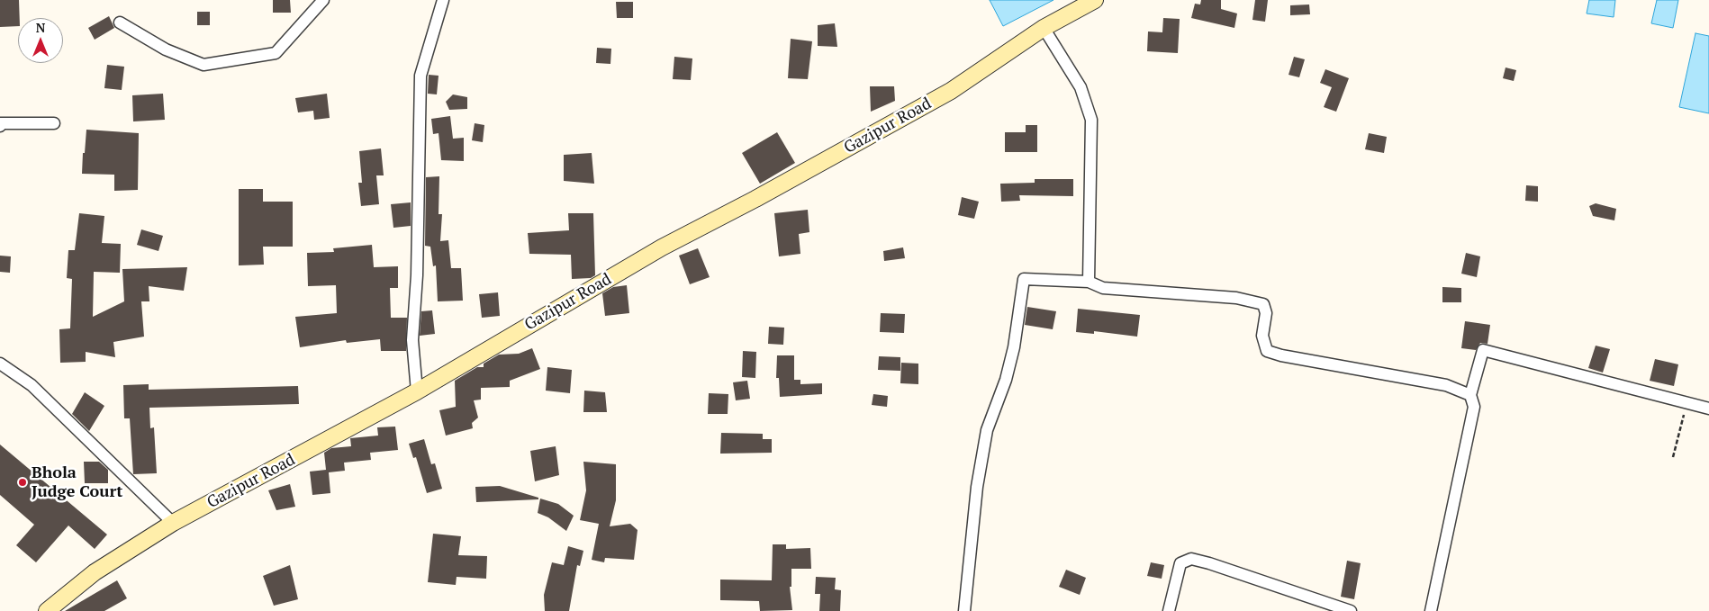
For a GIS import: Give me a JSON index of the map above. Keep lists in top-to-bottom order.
{
  "streets": {
    "street": ["Gazipur Road"]
  },
  "places": ["Bhola Judge Court"],
  "north": "top"
}
